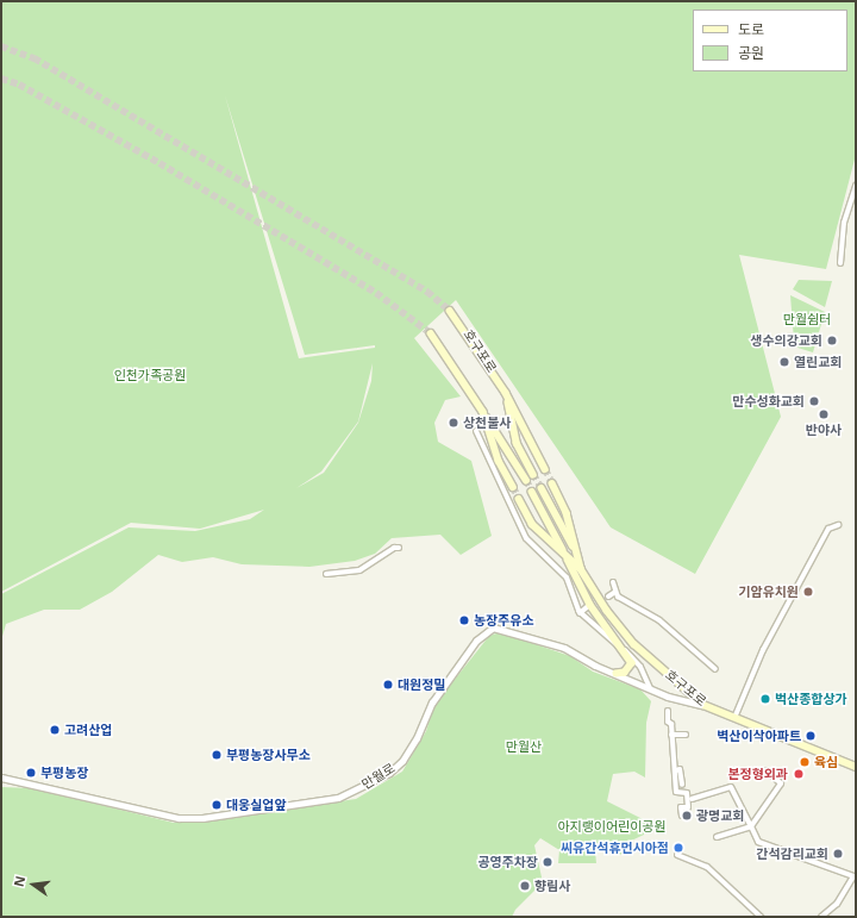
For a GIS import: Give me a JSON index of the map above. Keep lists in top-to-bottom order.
{
  "streets": {
    "main road": ["호구포로"],
    "street": ["만월로"]
  },
  "crossings": [
    ["호구포로", "만월로"]
  ],
  "parks": [
    "만월쉼터",
    "인천가족공원",
    "만월산",
    "아지랭이어린이공원"
  ],
  "places": [
    "생수의강교회",
    "열린교회",
    "만수성화교회",
    "반야사",
    "상천불사",
    "기암유치원",
    "농장주유소",
    "대원정밀",
    "벅산종합상가",
    "고려산업",
    "벽산이삭아파트",
    "부평농장사무소",
    "육심",
    "부평농장",
    "본정형외과",
    "대웅실업앞",
    "광명교회",
    "씨유간석휴먼시아점",
    "간석감리교회",
    "공영주차장",
    "향림사"
  ],
  "legend": ["도로", "공원"],
  "north": "left"
}
